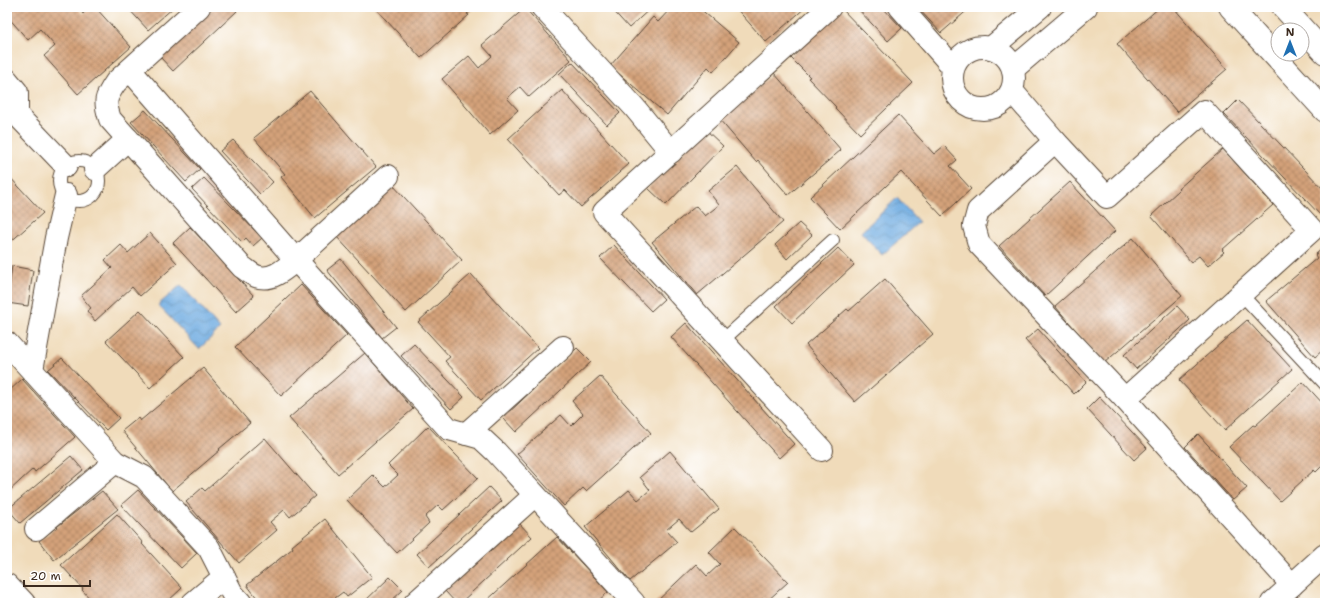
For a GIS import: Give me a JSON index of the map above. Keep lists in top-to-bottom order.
{
  "scale_bar": "20 m",
  "north": "top"
}
